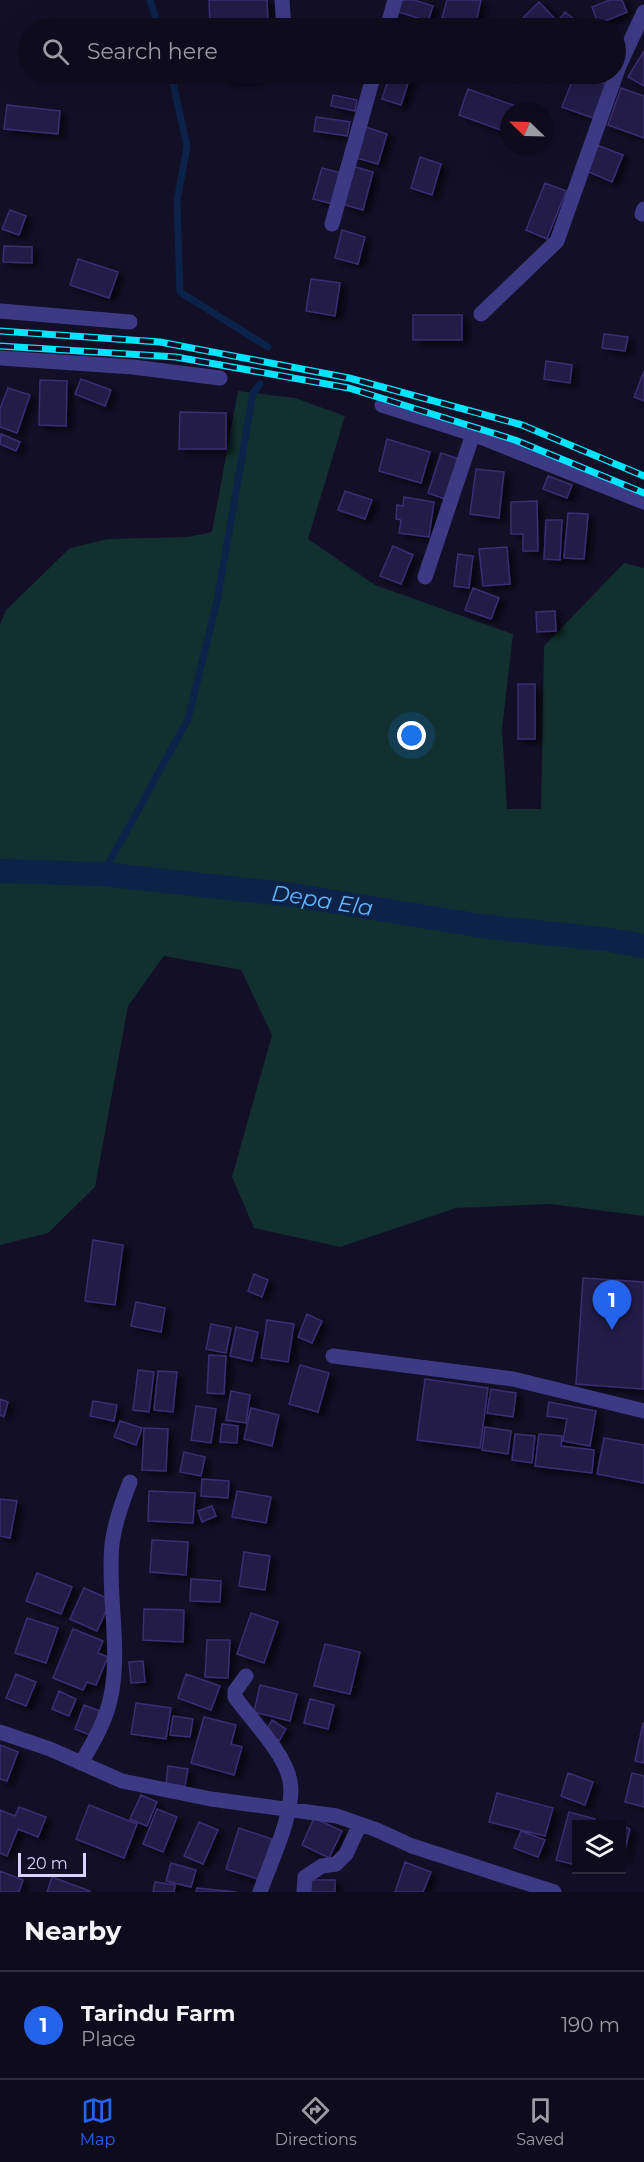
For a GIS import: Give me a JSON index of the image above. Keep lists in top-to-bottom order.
{
  "water": ["Depa Ela"],
  "scale_bar": "20 m",
  "north": "top left",
  "page": {
    "search": "Search here",
    "pins": "1",
    "scale": "20 m",
    "heading": "Nearby",
    "list": [
      {
        "mark": "1",
        "name": "Tarindu Farm",
        "note": "Place",
        "value": "190 m"
      }
    ],
    "nav": ["Map", "Directions", "Saved"]
  }
}
